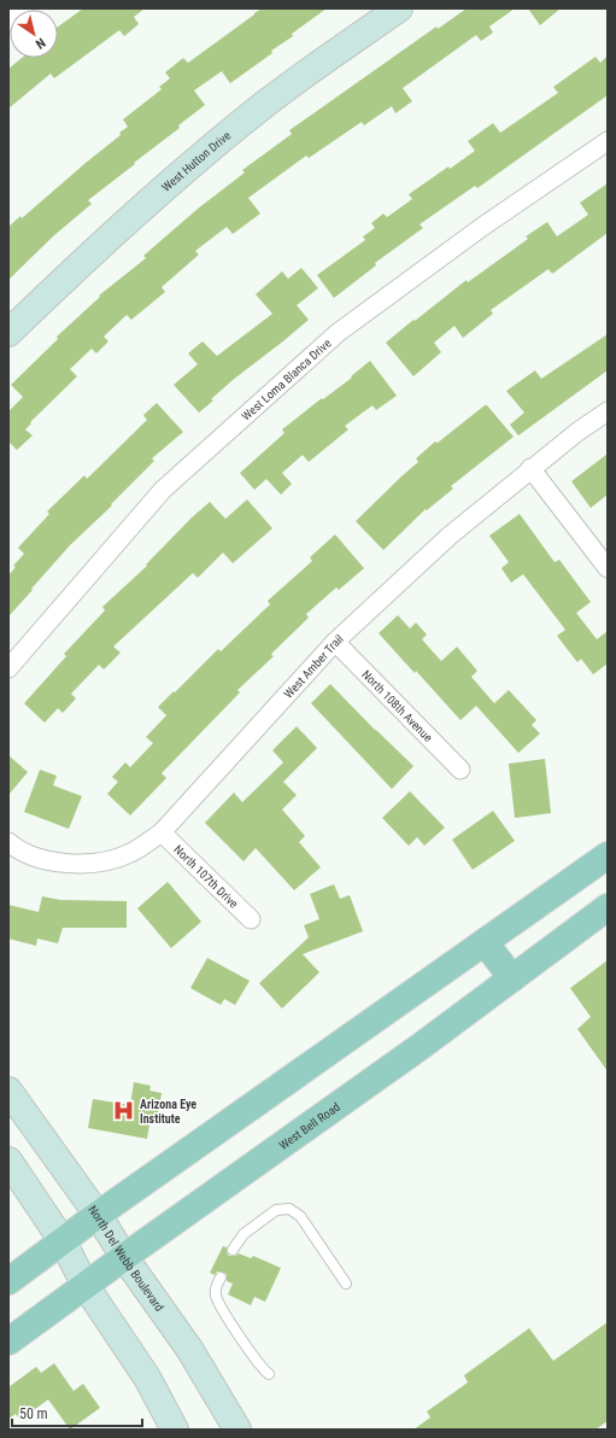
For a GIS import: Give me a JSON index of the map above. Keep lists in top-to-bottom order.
{
  "streets": {
    "main road": ["West Bell Road"],
    "street": [
      "West Hutton Drive",
      "West Loma Blanca Drive",
      "West Amber Trail",
      "North 108th Avenue",
      "North 107th Drive",
      "North Del Webb Boulevard"
    ]
  },
  "crossings": [
    ["West Amber Trail", "North 108th Avenue"],
    ["West Amber Trail", "North 107th Drive"],
    ["West Bell Road", "North Del Webb Boulevard"]
  ],
  "places": {
    "hospital": ["Arizona Eye Institute"]
  },
  "scale_bar": "50 m",
  "north": "bottom right"
}
